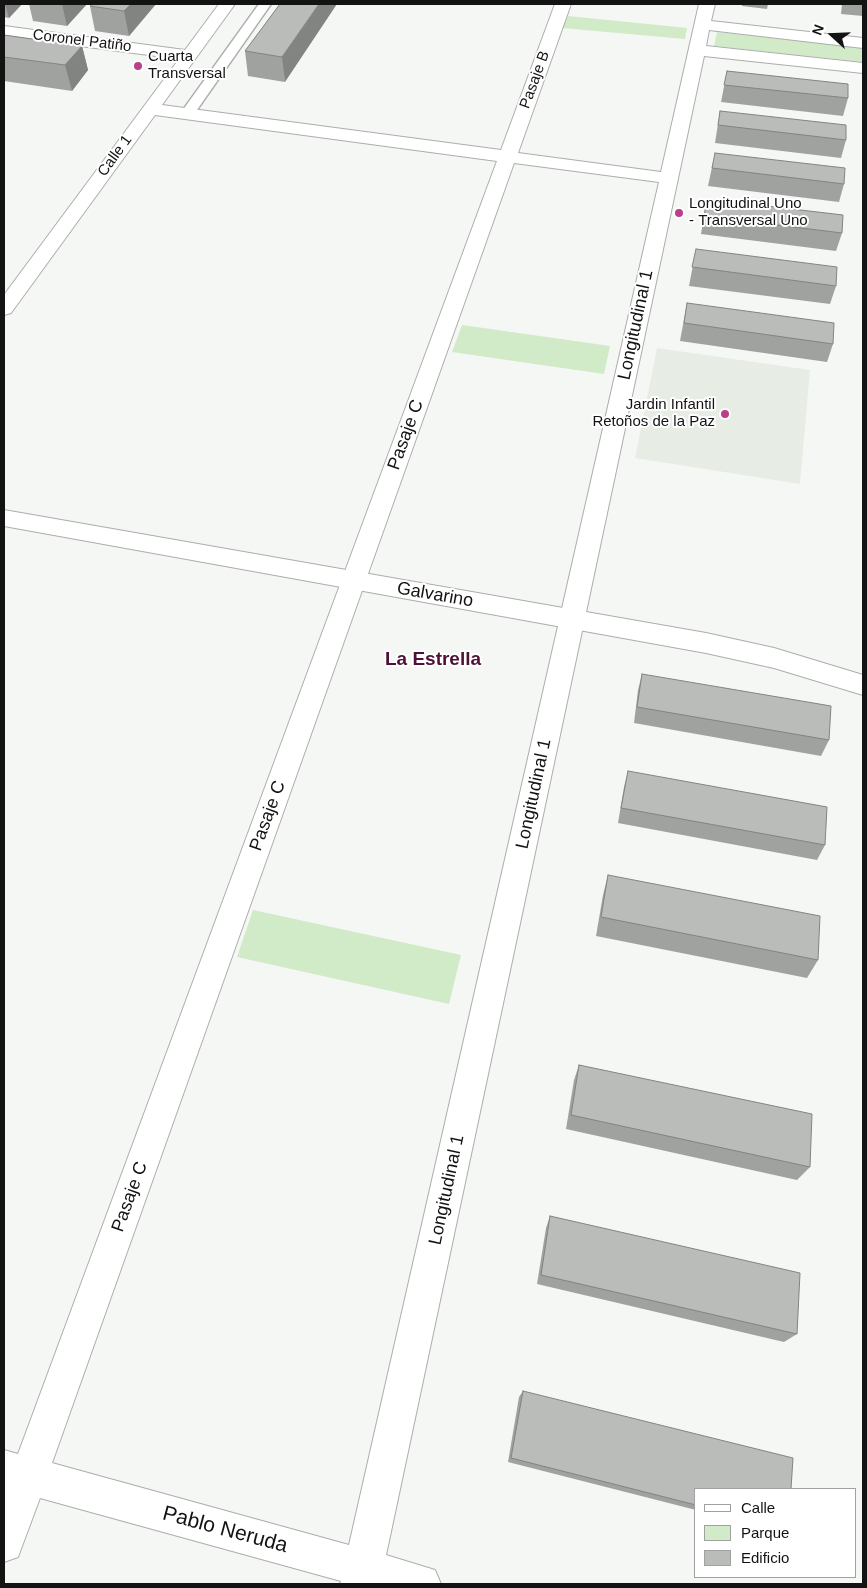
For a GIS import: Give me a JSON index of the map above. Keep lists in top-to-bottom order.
{
  "streets": {
    "street": [
      "Coronel Patiño",
      "Pasaje B",
      "Calle 1",
      "Longitudinal 1",
      "Pasaje C",
      "Galvarino",
      "Pablo Neruda"
    ]
  },
  "crossings": [
    ["Coronel Patiño", "Calle 1"],
    ["Pasaje B", "Pasaje C"],
    ["Longitudinal 1", "Galvarino"],
    ["Longitudinal 1", "Pablo Neruda"],
    ["Pasaje C", "Galvarino"],
    ["Pasaje C", "Pablo Neruda"]
  ],
  "districts": ["La Estrella"],
  "places": ["Cuarta Transversal", "Longitudinal Uno - Transversal Uno", "Jardin Infantil Retoños de la Paz"],
  "legend": ["Calle", "Parque", "Edificio"],
  "north": "left"
}
